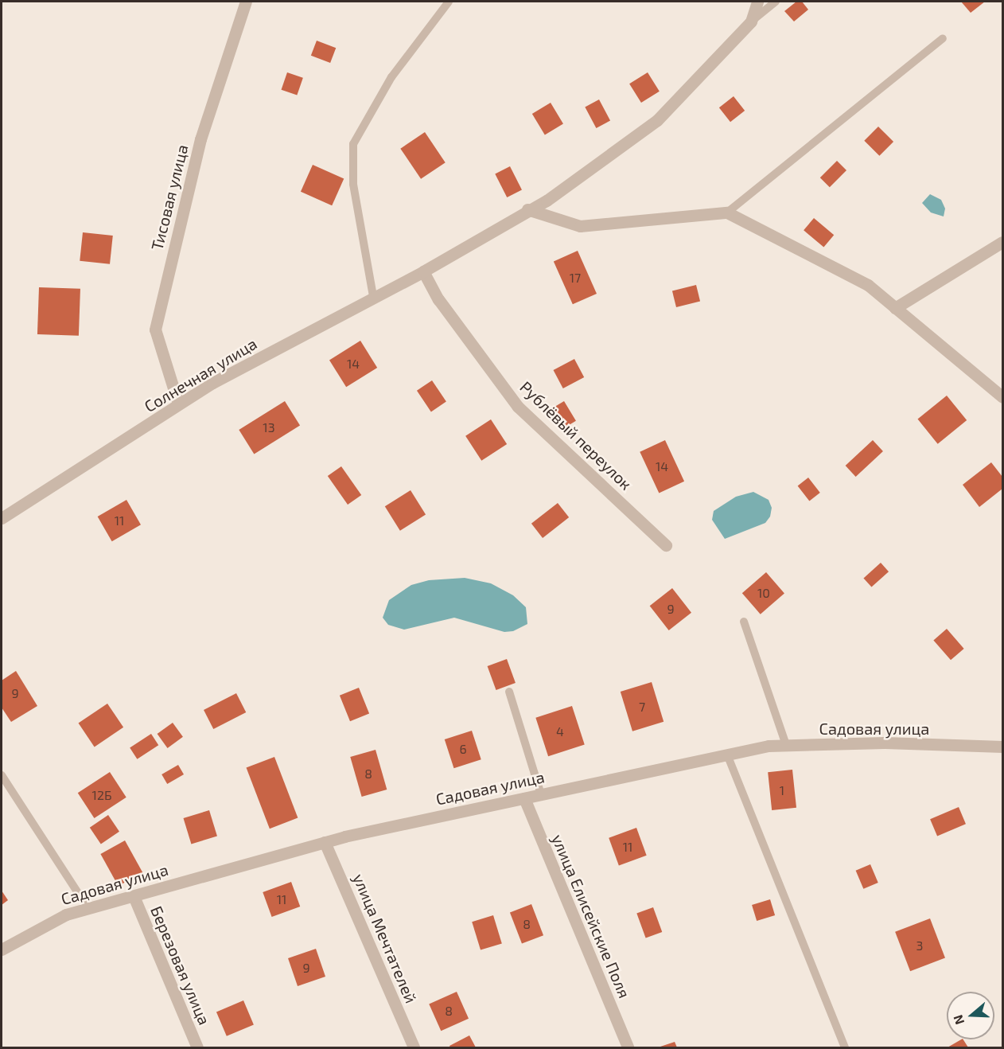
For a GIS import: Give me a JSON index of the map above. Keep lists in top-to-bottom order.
{
  "streets": {
    "street": [
      "Тисовая улица",
      "Солнечная улица",
      "Рублёвый переулок",
      "Садовая улица",
      "улица Елисейские Поля",
      "улица Мечтателей",
      "Березовая улица"
    ]
  },
  "crossings": [
    ["Тисовая улица", "Солнечная улица"],
    ["Солнечная улица", "Рублёвый переулок"],
    ["Садовая улица", "улица Елисейские Поля"],
    ["Садовая улица", "улица Мечтателей"],
    ["Садовая улица", "Березовая улица"]
  ],
  "house_numbers": [
    "17",
    "14",
    "13",
    "14",
    "11",
    "10",
    "9",
    "9",
    "7",
    "4",
    "6",
    "8",
    "1",
    "12Б",
    "11",
    "11",
    "8",
    "3",
    "9",
    "8"
  ],
  "north": "left"
}
